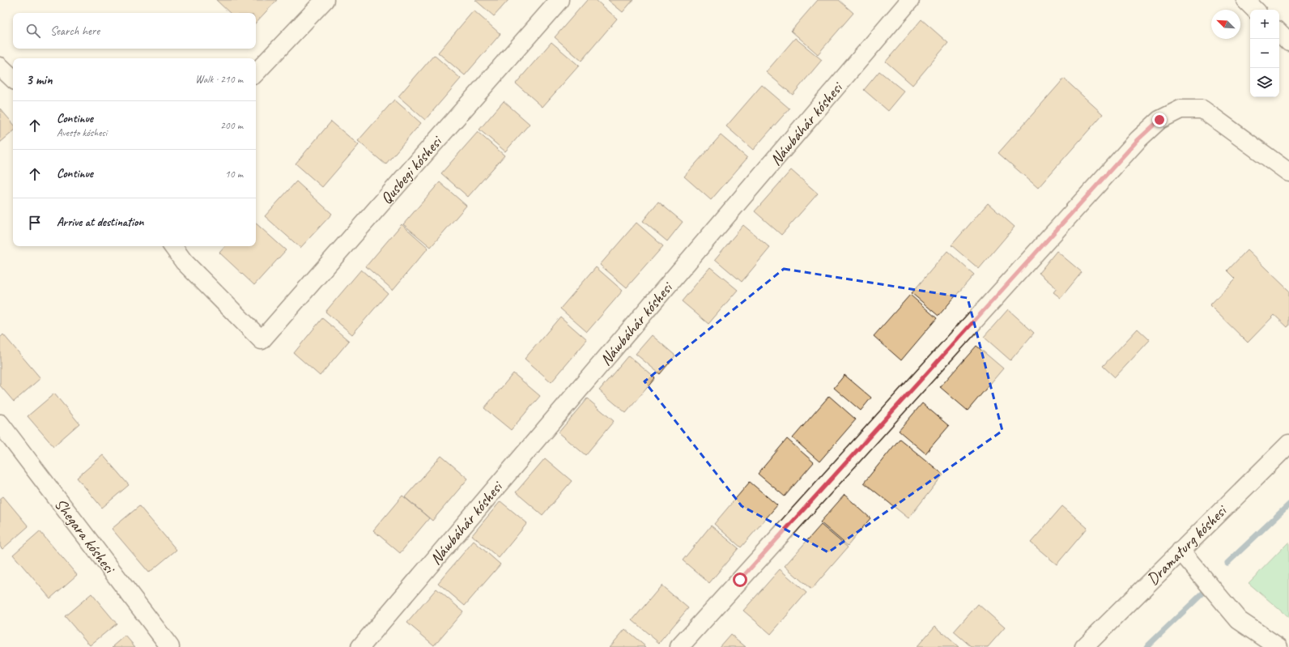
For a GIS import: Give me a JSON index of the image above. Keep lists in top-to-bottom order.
{
  "streets": {
    "street": [
      "Náwbáhár kóshesi",
      "Qusbegi kóshesi",
      "Shegara kóshesi",
      "Dramaturg kóshesi"
    ]
  },
  "north": "top left",
  "page": {
    "map_buttons": ["+", "−"],
    "search": "Search here",
    "heading": ["3 min", "Walk · 210 m"],
    "list": [
      ["Continue", "Avesto kóshesi", "200 m"],
      ["Continue", "10 m"],
      "Arrive at destination"
    ]
  }
}
